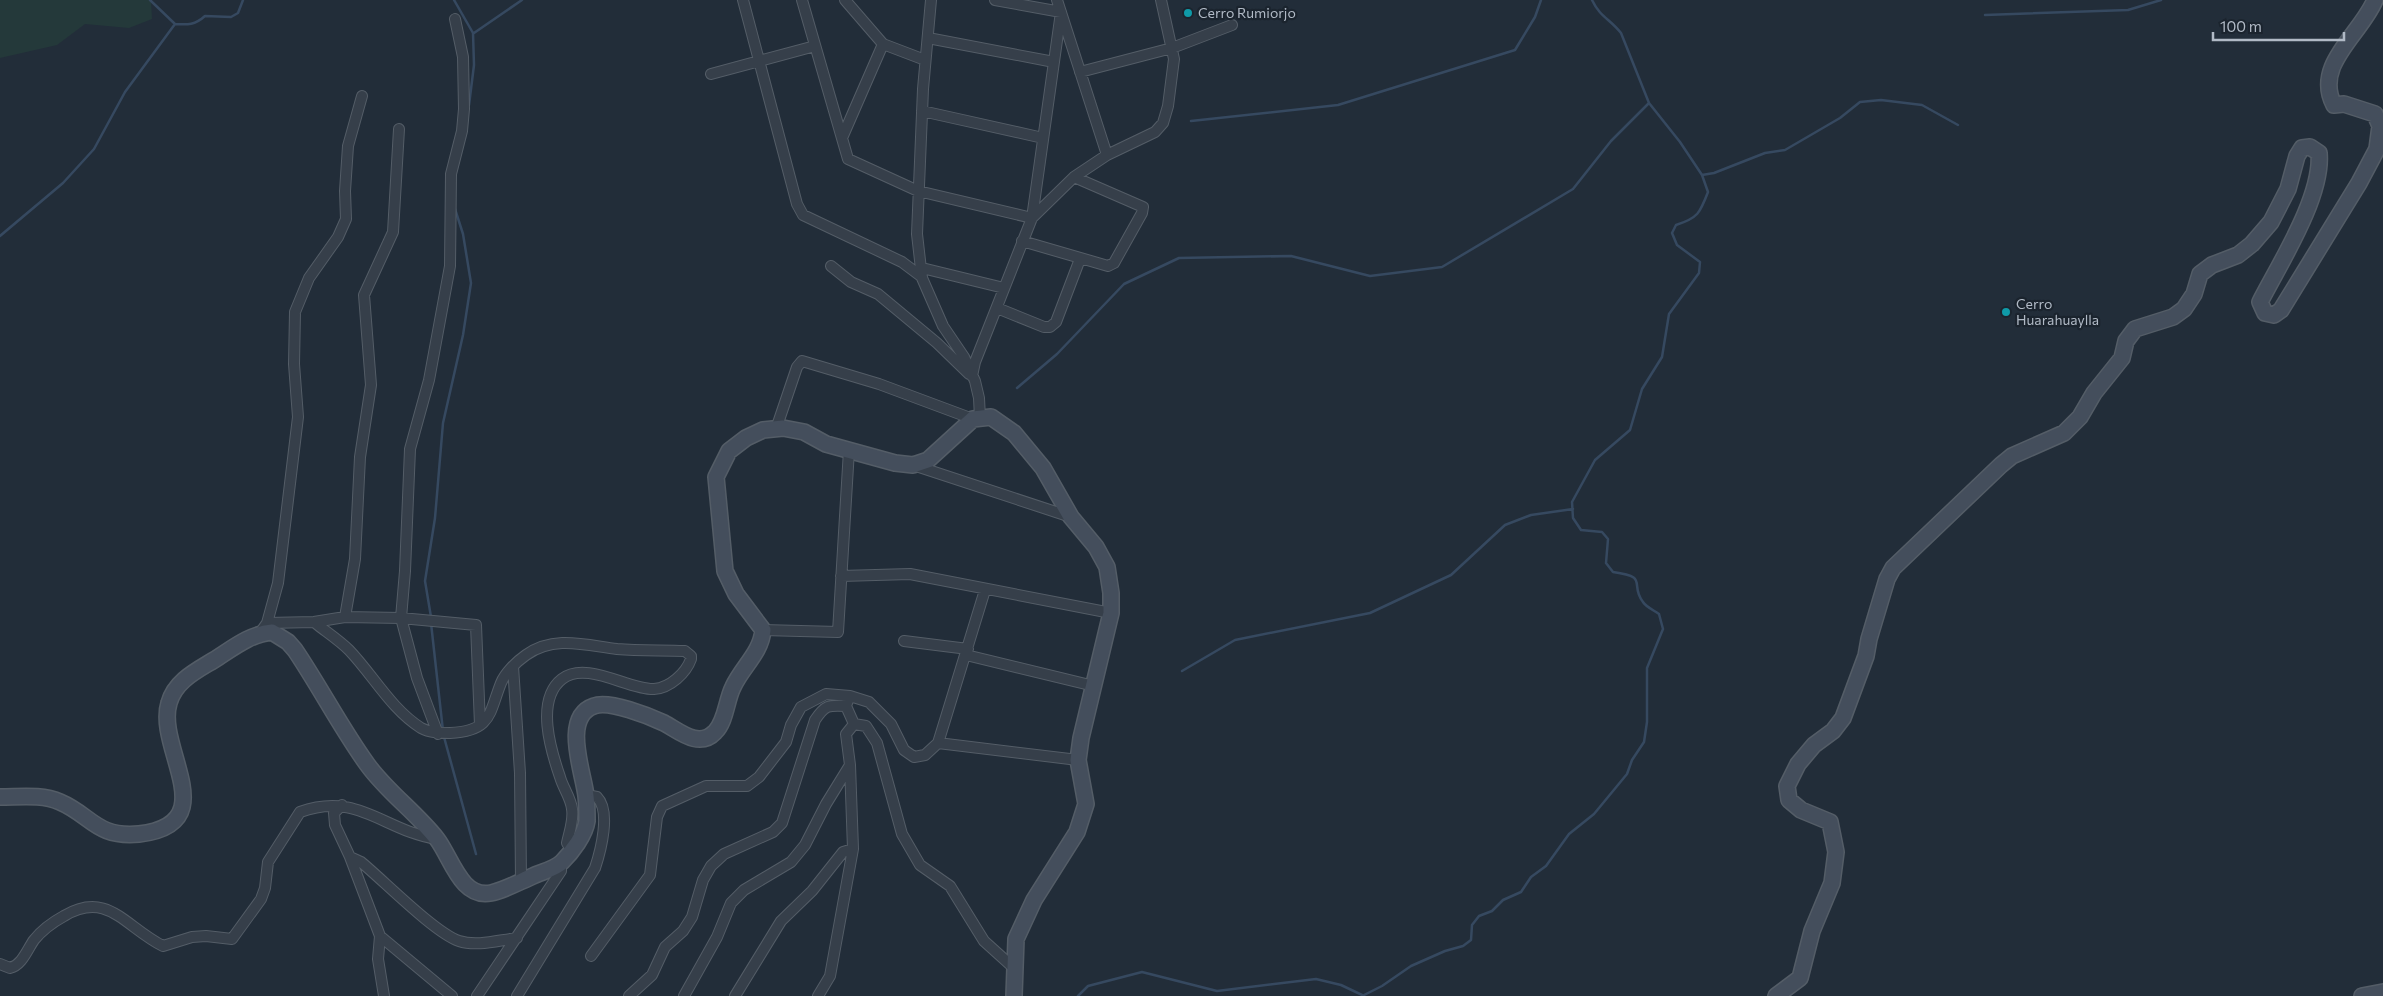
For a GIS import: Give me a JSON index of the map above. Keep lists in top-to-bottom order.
{
  "places": ["Cerro Rumiorjo", "Cerro Huarahuaylla"],
  "scale_bar": "100 m"
}
